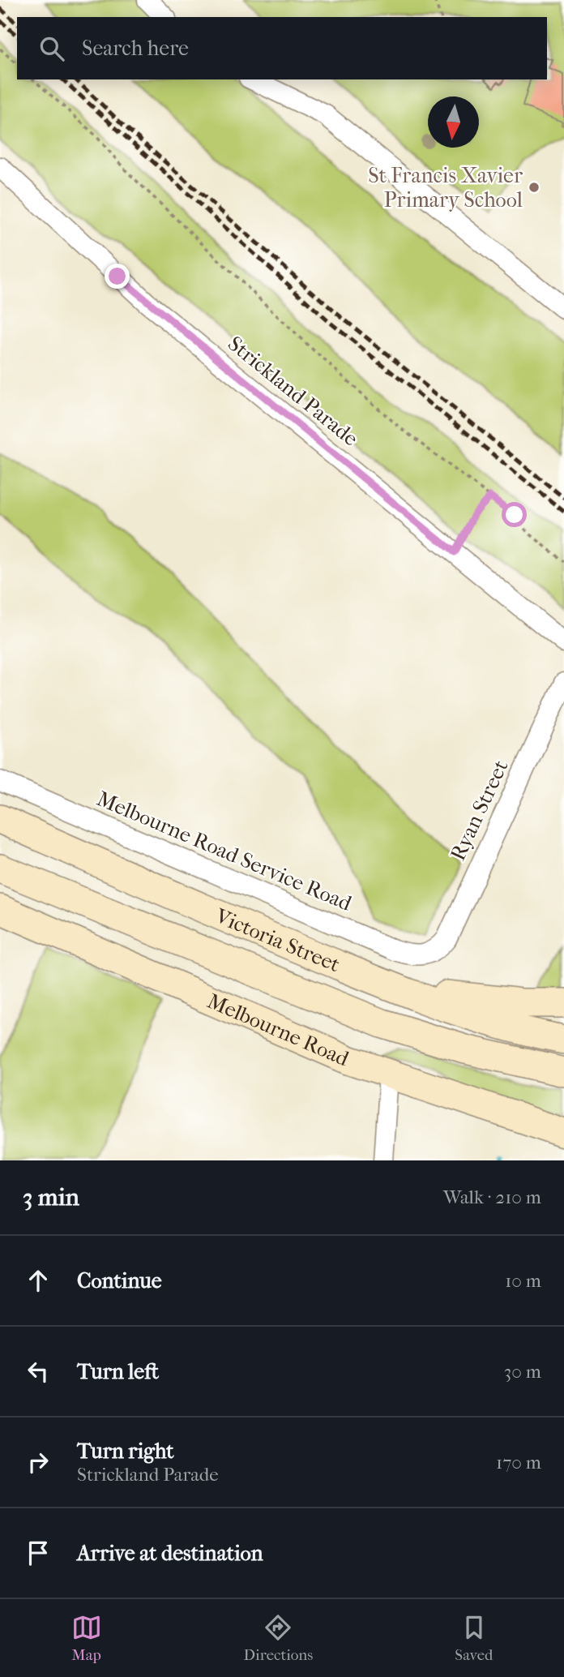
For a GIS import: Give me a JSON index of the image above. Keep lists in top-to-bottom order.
{
  "streets": {
    "main road": ["Victoria Street", "Melbourne Road"],
    "street": ["Strickland Parade", "Ryan Street", "Melbourne Road Service Road"]
  },
  "crossings": [
    ["Ryan Street", "Melbourne Road Service Road"]
  ],
  "places": ["St Francis Xavier Primary School"],
  "north": "bottom",
  "page": {
    "search": "Search here",
    "heading": ["3 min", "Walk · 210 m"],
    "list": [
      ["Continue", "10 m"],
      ["Turn left", "30 m"],
      ["Turn right", "Strickland Parade", "170 m"],
      "Arrive at destination"
    ],
    "nav": ["Map", "Directions", "Saved"]
  }
}
